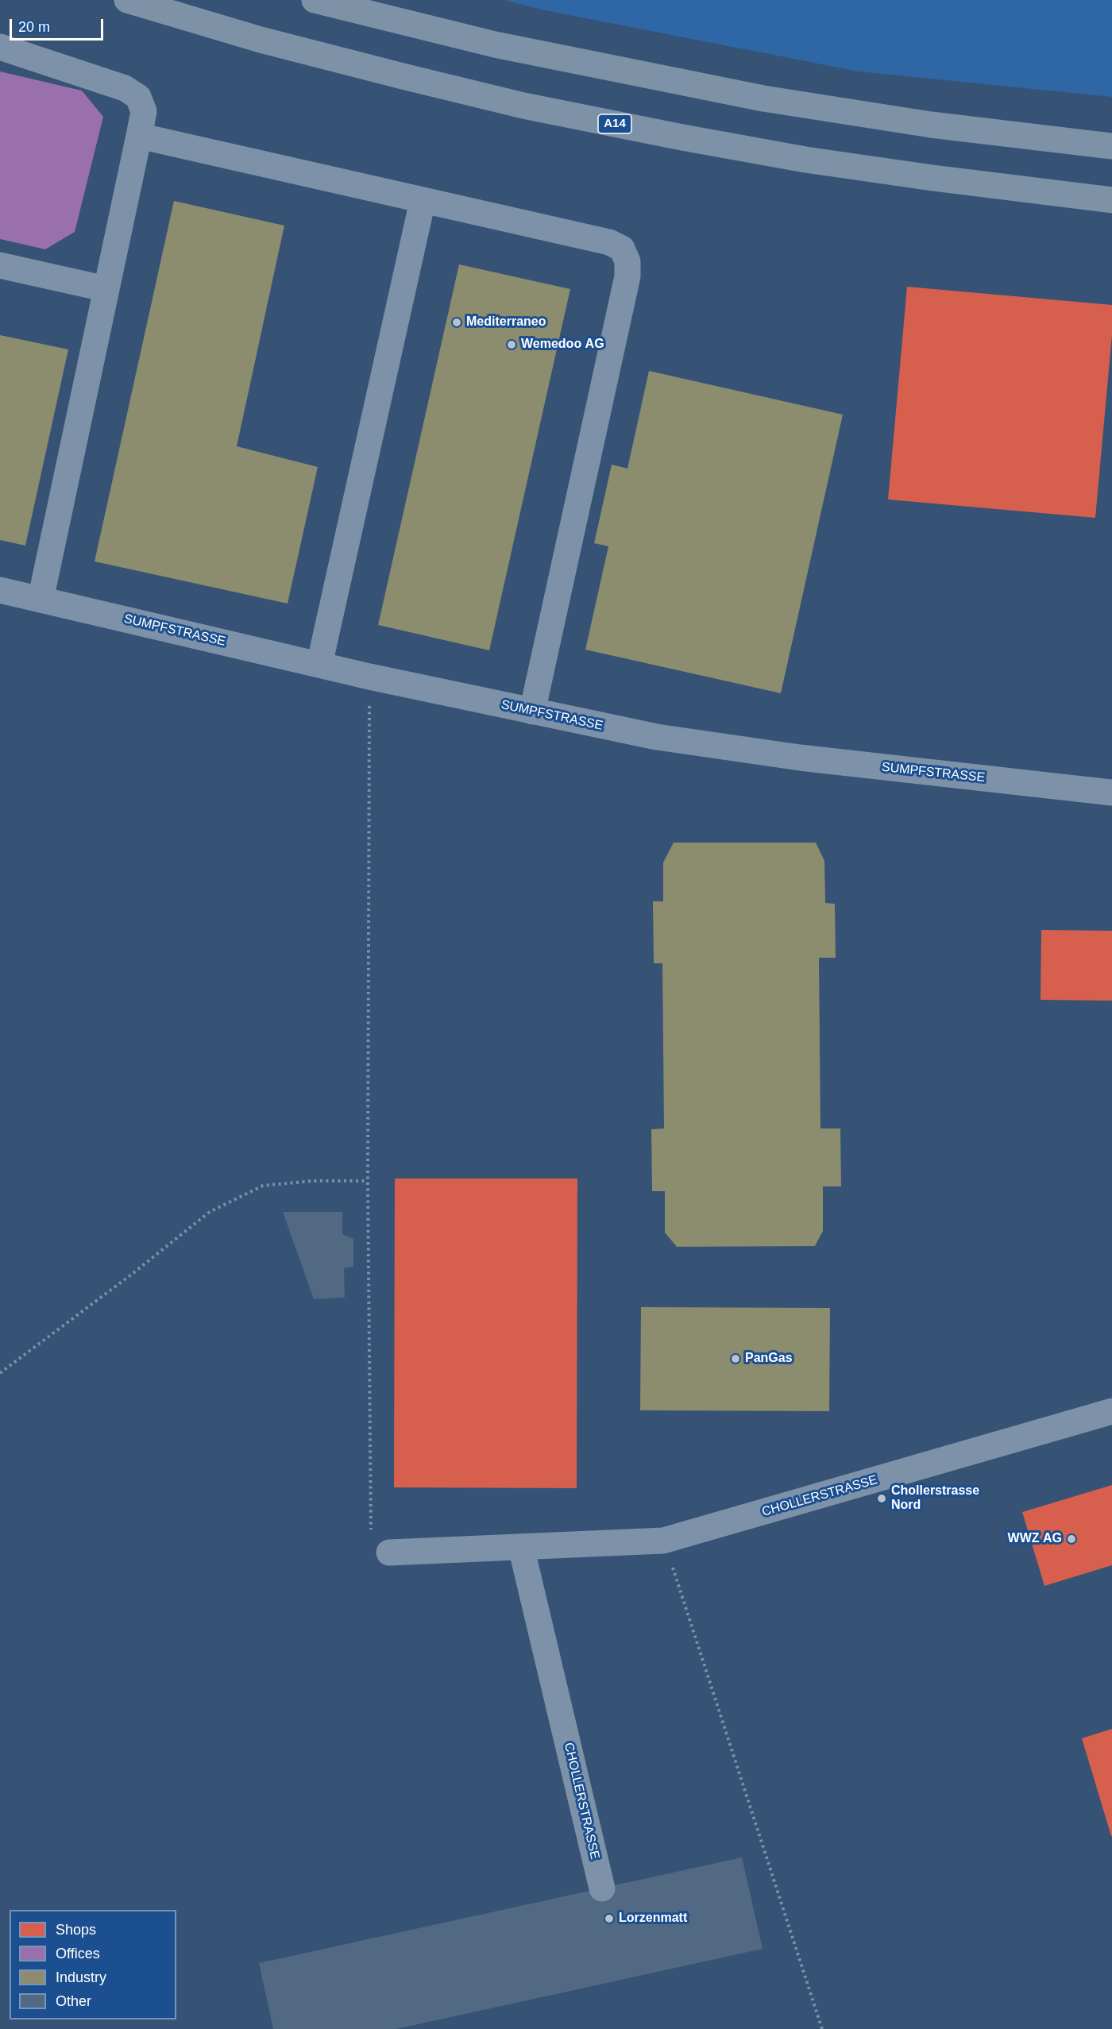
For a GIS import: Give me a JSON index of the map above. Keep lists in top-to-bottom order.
{
  "streets": {
    "highway": ["A14"],
    "street": ["SUMPFSTRASSE", "CHOLLERSTRASSE"]
  },
  "places": [
    "Mediterraneo",
    "Wemedoo AG",
    "PanGas",
    "Chollerstrasse Nord",
    "WWZ AG",
    "Lorzenmatt"
  ],
  "legend": [
    "Shops",
    "Offices",
    "Industry",
    "Other"
  ],
  "scale_bar": "20 m"
}
